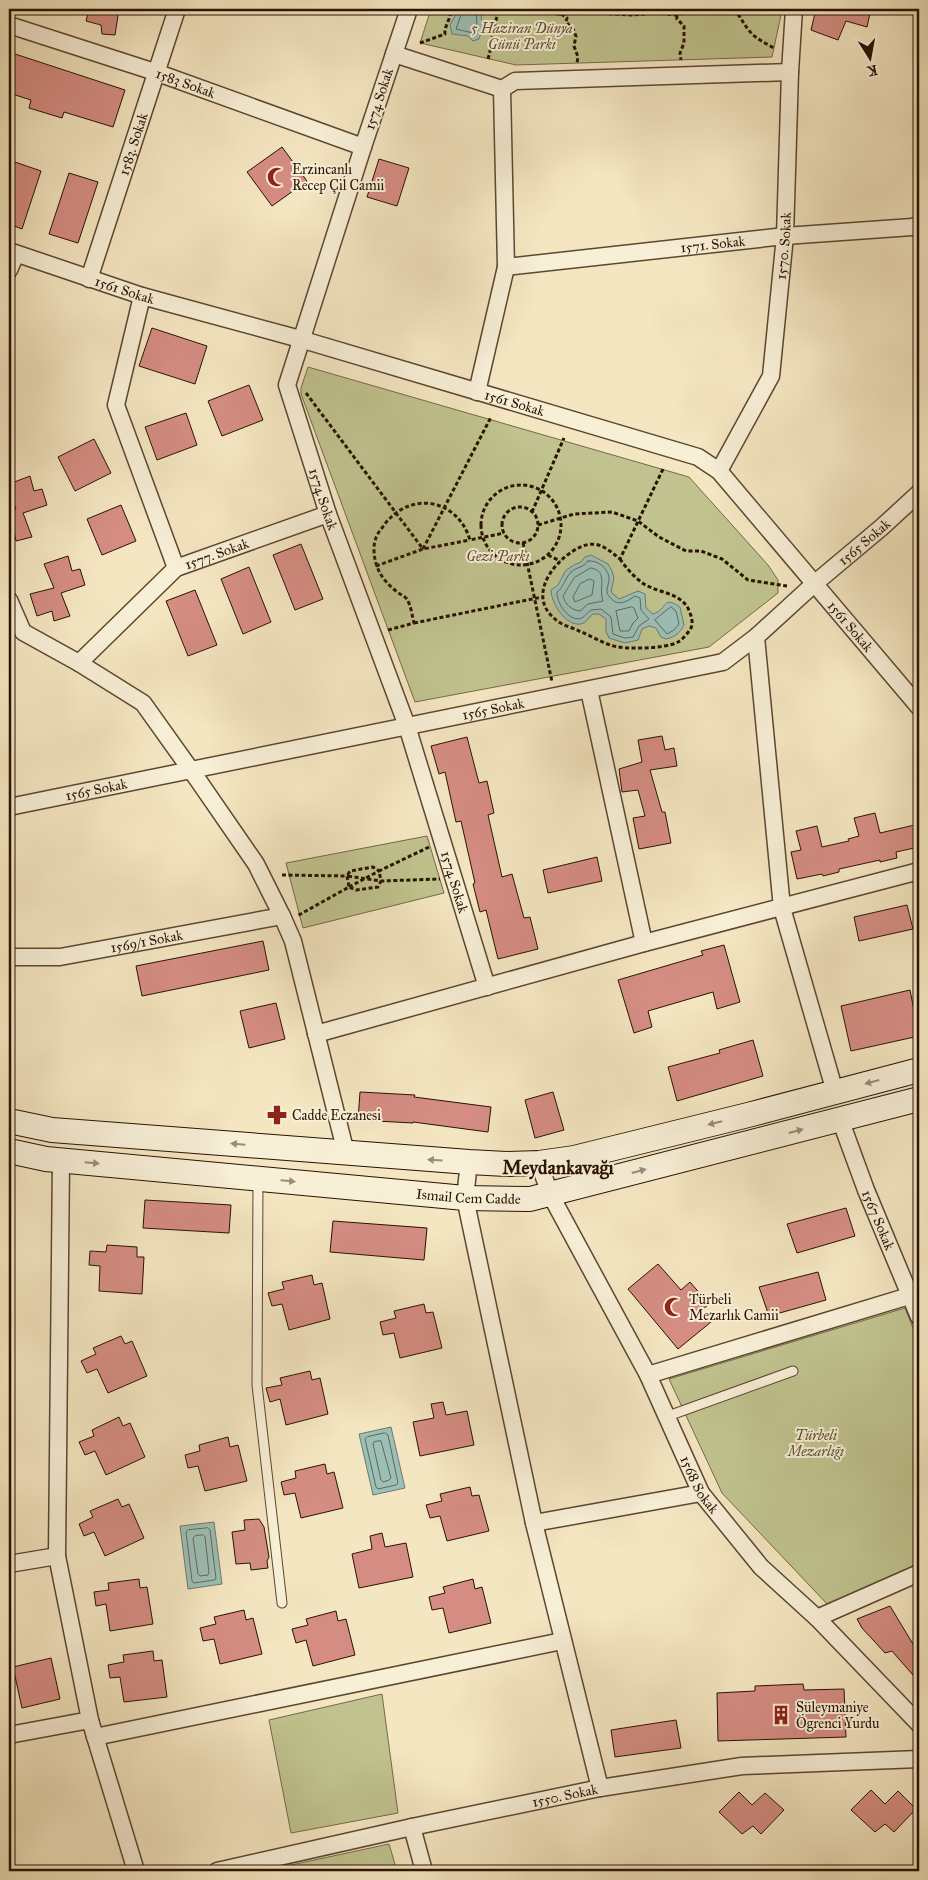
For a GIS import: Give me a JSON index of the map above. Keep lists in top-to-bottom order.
{
  "streets": {
    "main road": ["Ismail Cem Cadde"],
    "street": [
      "1583 Sokak",
      "1574 Sokak",
      "1583. Sokak",
      "1571. Sokak",
      "1570. Sokak",
      "1561 Sokak",
      "1565 Sokak",
      "1577. Sokak",
      "1569/1 Sokak",
      "1567 Sokak",
      "1568 Sokak",
      "1550. Sokak"
    ]
  },
  "crossings": [
    ["1583 Sokak", "1574 Sokak"],
    ["1583 Sokak", "1583. Sokak"],
    ["1574 Sokak", "1561 Sokak"],
    ["1574 Sokak", "1565 Sokak"],
    ["1574 Sokak", "1577. Sokak"],
    ["1583. Sokak", "1561 Sokak"],
    ["1571. Sokak", "1570. Sokak"],
    ["1570. Sokak", "1561 Sokak"],
    ["1561 Sokak", "1565 Sokak"],
    ["Ismail Cem Cadde", "1567 Sokak"],
    ["Ismail Cem Cadde", "1568 Sokak"]
  ],
  "districts": ["Meydankavağı"],
  "parks": ["5 Haziran Dünya Günü Parkı", "Gezi Parkı", "Türbeli Mezarlığı"],
  "places": {
    "mosque": ["Erzincanlı Recep Çil Camii", "Türbeli Mezarlık Camii"],
    "pharmacy": ["Cadde Eczanesi"],
    "building": ["Süleymaniye Ögrenci Yurdu"]
  },
  "north": "bottom"
}
